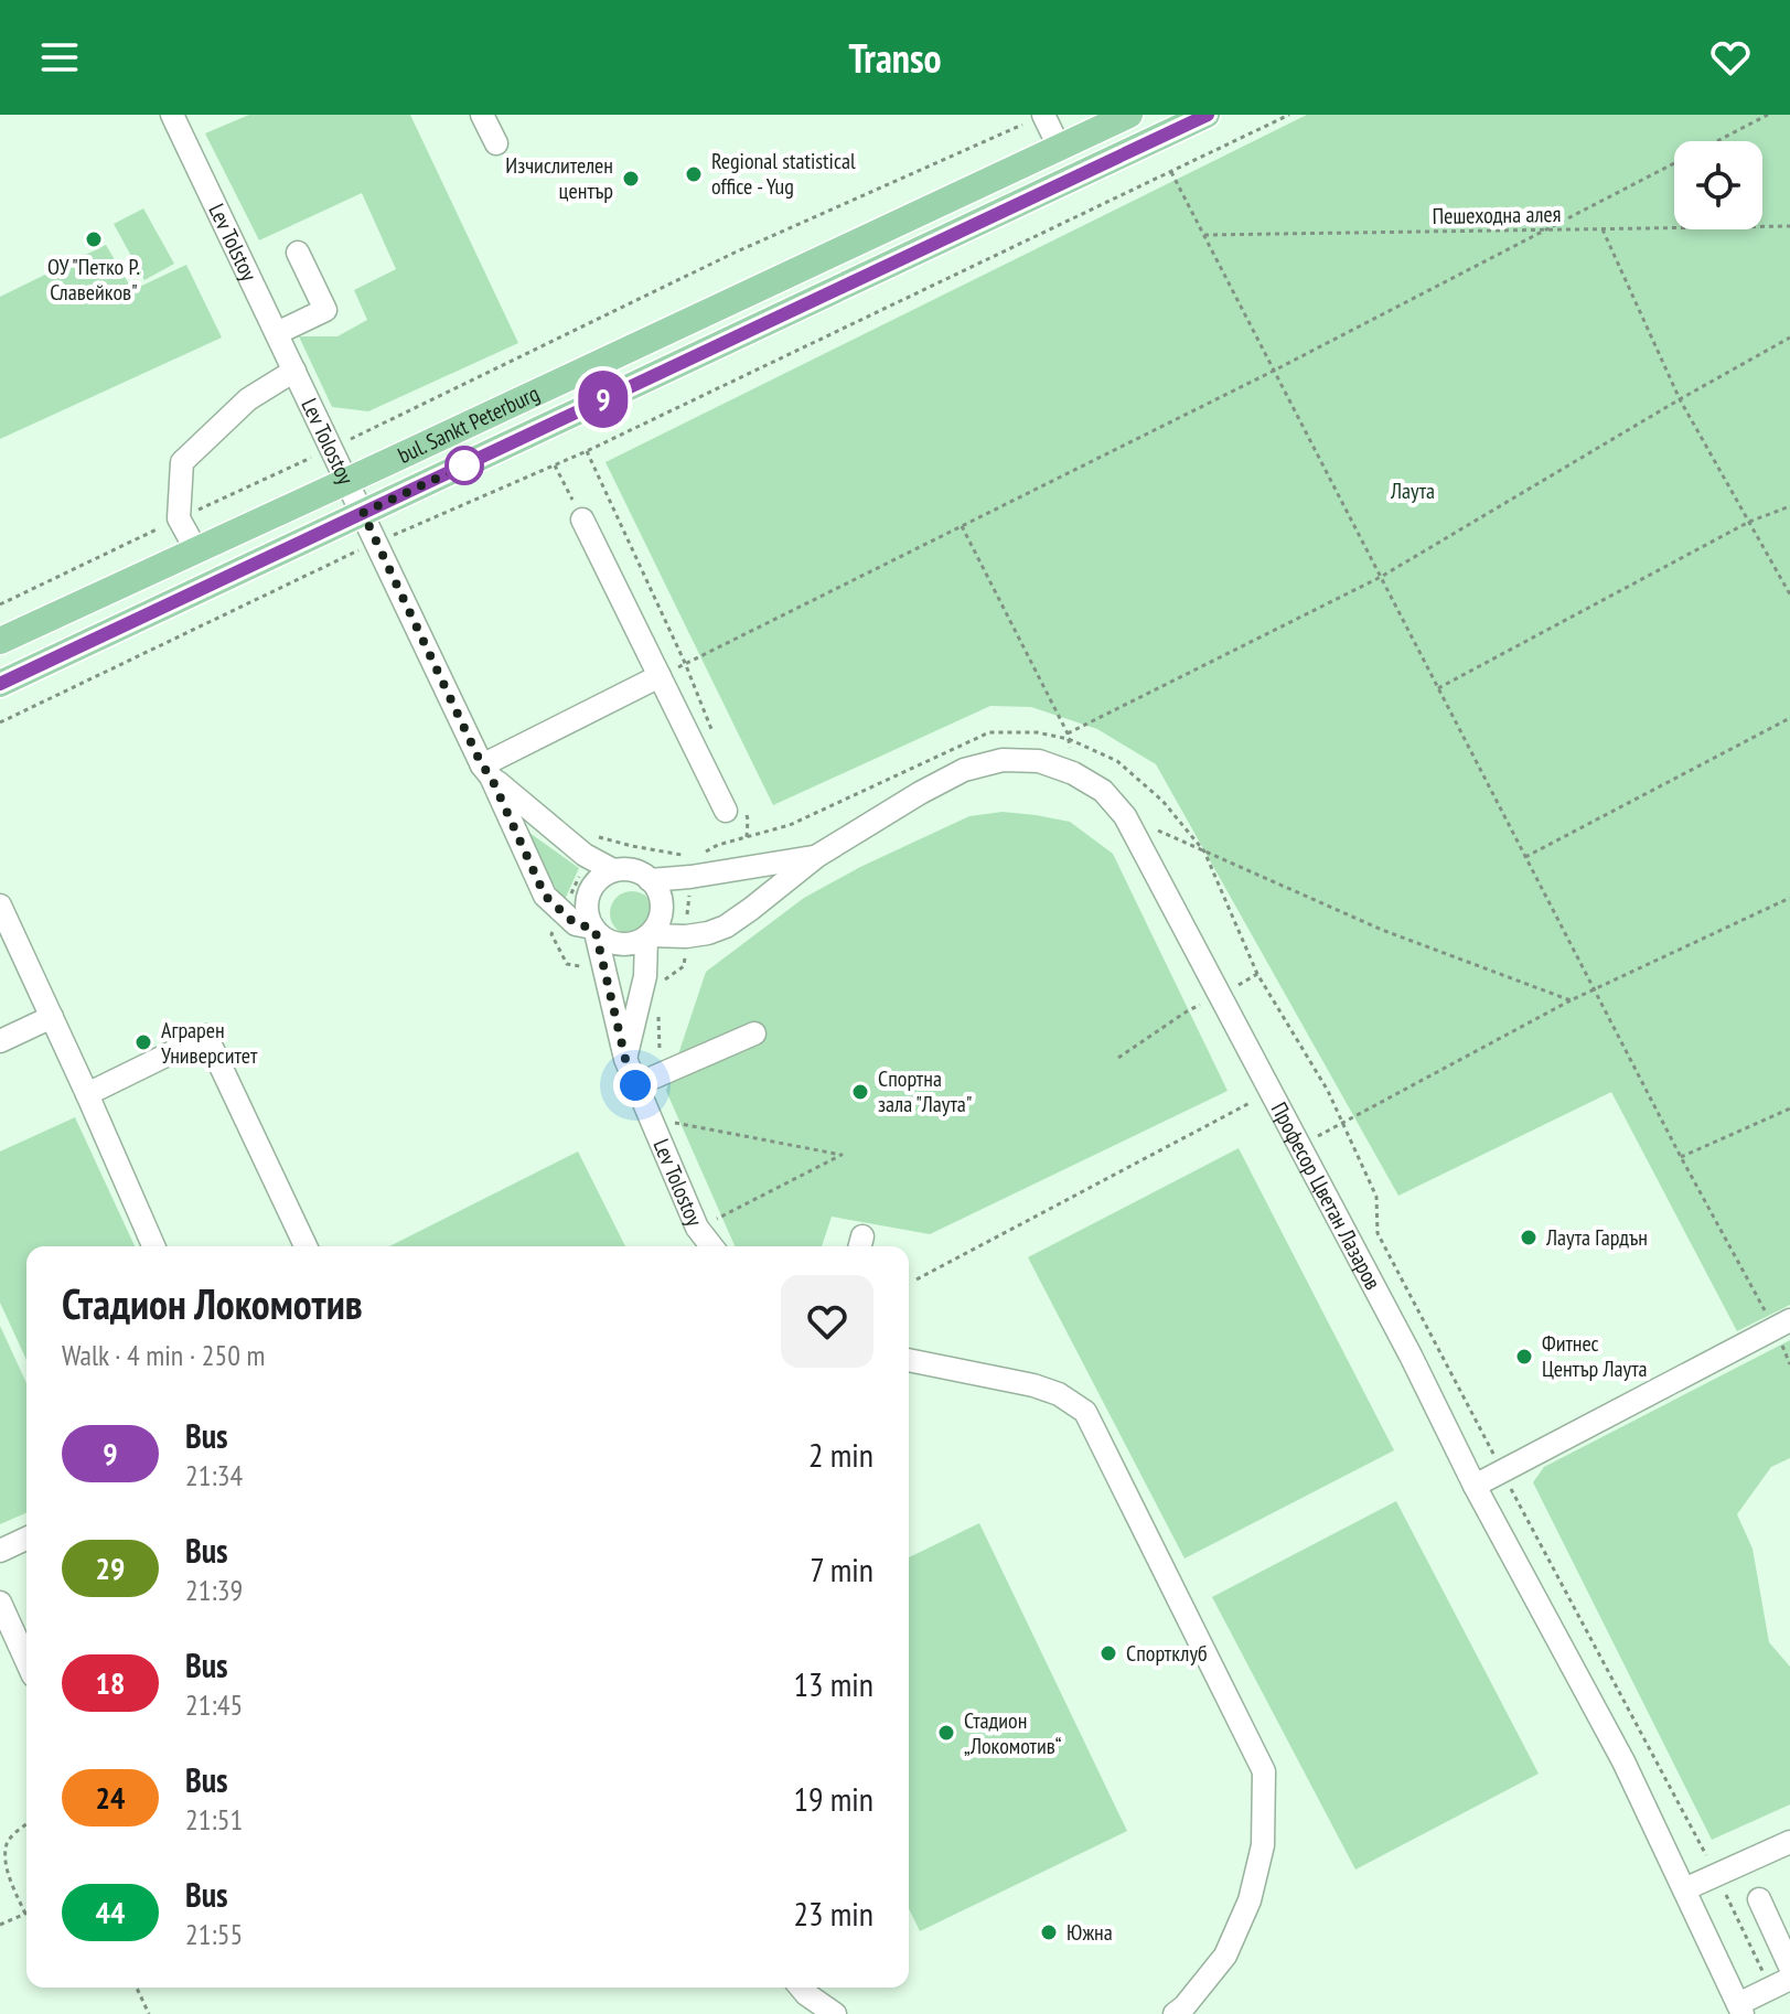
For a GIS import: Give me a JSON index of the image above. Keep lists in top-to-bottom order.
{
  "streets": {
    "main road": ["bul. Sankt Peterburg"],
    "street": ["Lev Tolstoy", "Lev Tolostoy", "Професор Цветан Лазаров"],
    "path": ["Пешеходна алея"]
  },
  "crossings": [
    ["Lev Tolstoy", "Lev Tolostoy"],
    ["bul. Sankt Peterburg", "Lev Tolostoy"],
    ["Lev Tolostoy", "Професор Цветан Лазаров"]
  ],
  "parks": ["Лаута"],
  "places": [
    "Regional statistical office - Yug",
    "Изчислителен център",
    "ОУ \"Петко Р. Славейков\"",
    "Аграрен Университет",
    "Спортна зала \"Лаута\"",
    "Лаута Гардън",
    "Фитнес Център Лаута",
    "Спортклуб",
    "Стадион „Локомотив“",
    "Южна"
  ],
  "lines": ["bus line 9"],
  "page": {
    "header": "Transo",
    "on_map": "9",
    "heading": ["Стадион Локомотив", "Walk · 4 min · 250 m"],
    "list": [
      {
        "mark": "9",
        "name": "Bus",
        "note": "21:34",
        "value": "2 min"
      },
      {
        "mark": "29",
        "name": "Bus",
        "note": "21:39",
        "value": "7 min"
      },
      {
        "mark": "18",
        "name": "Bus",
        "note": "21:45",
        "value": "13 min"
      },
      {
        "mark": "24",
        "name": "Bus",
        "note": "21:51",
        "value": "19 min"
      },
      {
        "mark": "44",
        "name": "Bus",
        "note": "21:55",
        "value": "23 min"
      }
    ]
  }
}
